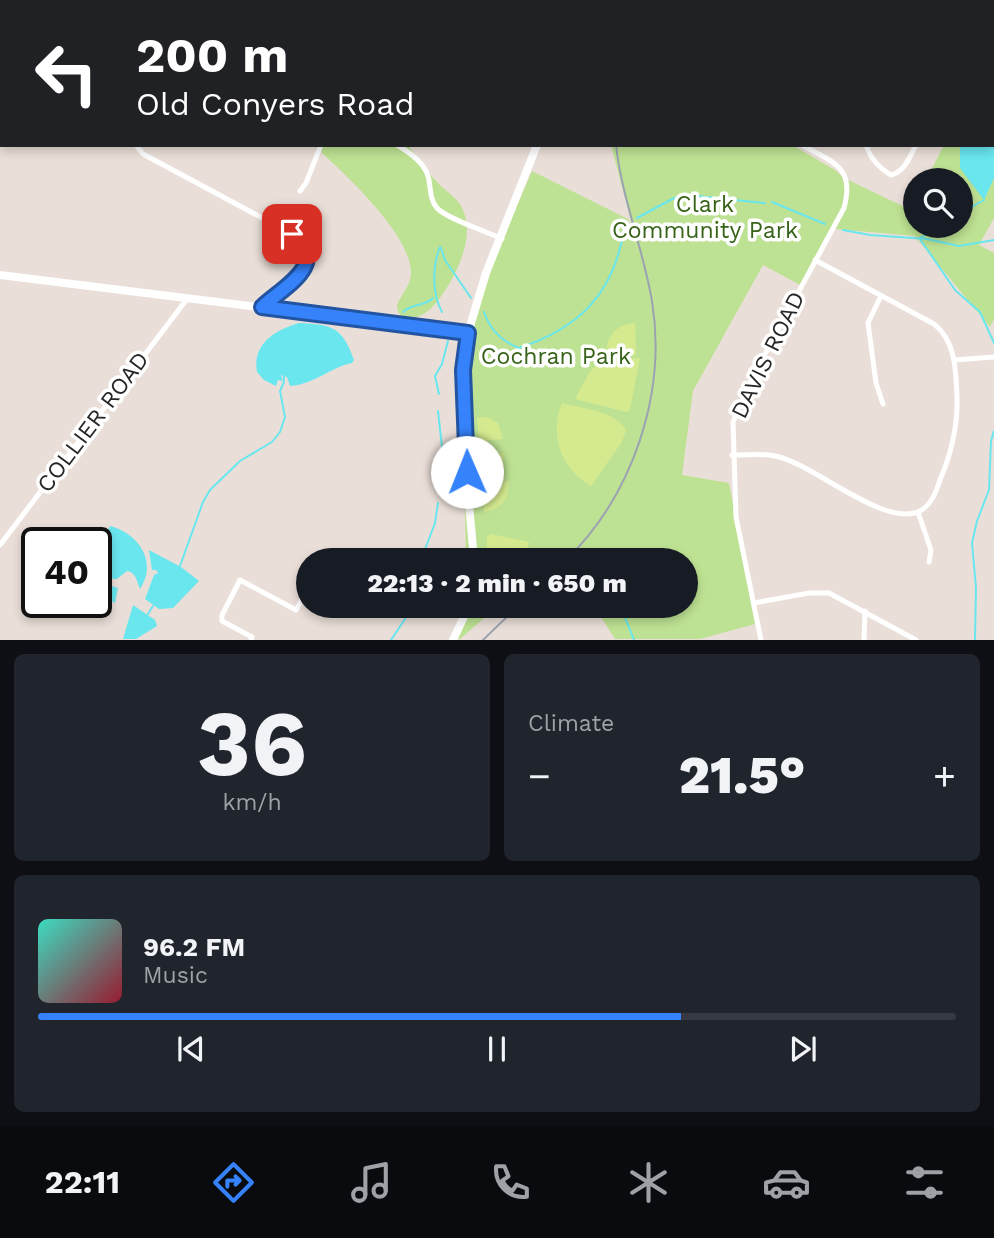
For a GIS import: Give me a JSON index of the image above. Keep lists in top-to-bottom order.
{
  "streets": {
    "street": ["DAVIS ROAD", "COLLIER ROAD"]
  },
  "parks": ["Clark Community Park", "Cochran Park"],
  "page": {
    "turn": ["200 m", "Old Conyers Road"],
    "limit": "40",
    "trip": "22:13 · 2 min · 650 m",
    "tile": [
      ["36", "km/h"],
      "Climate"
    ],
    "heat": ["−", "21.5°", "+"],
    "song": ["96.2 FM", "Music"],
    "tabs": "22:11"
  }
}
